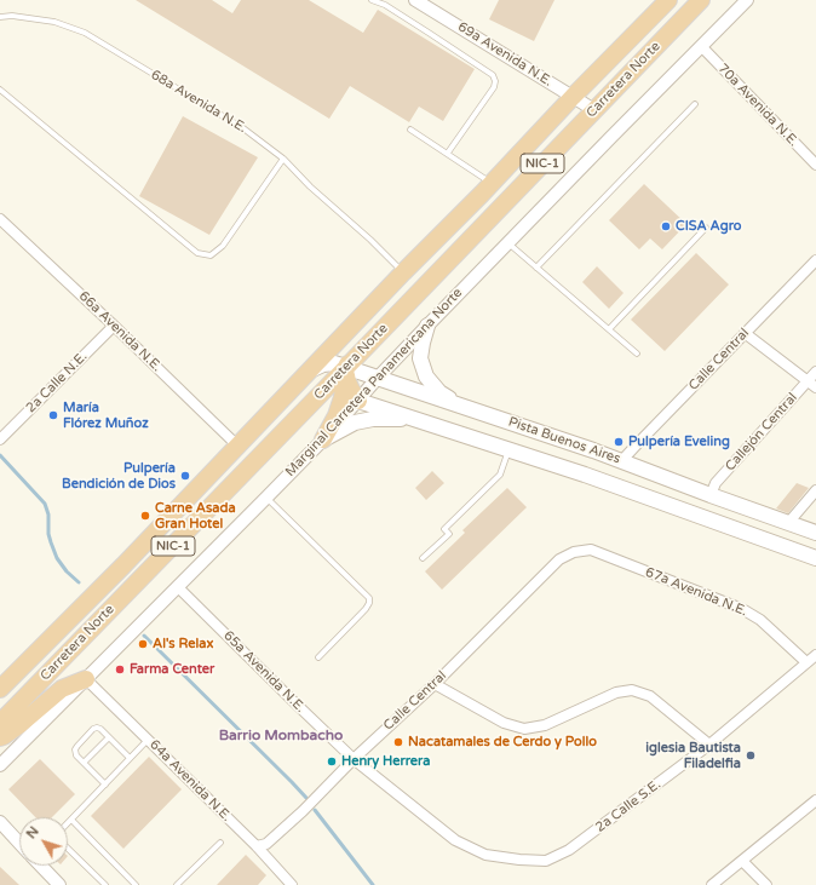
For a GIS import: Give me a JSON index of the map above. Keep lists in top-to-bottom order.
{
  "streets": {
    "highway": ["Carretera Norte", "NIC-1"],
    "main road": ["Pista Buenos Aires"],
    "street": [
      "69a Avenida N.E.",
      "70a Avenida N.E.",
      "66a Avenida N.E.",
      "Calle Central",
      "2a Calle N.E.",
      "Marginal Carretera Panamericana Norte",
      "Callejón Central",
      "67a Avenida N.E.",
      "65a Avenida N.E.",
      "64a Avenida N.E.",
      "2a Calle S.E."
    ],
    "lane": ["68a Avenida N.E."]
  },
  "crossings": [
    ["69a Avenida N.E.", "Carretera Norte"],
    ["Carretera Norte", "68a Avenida N.E."],
    ["Carretera Norte", "66a Avenida N.E."],
    ["Carretera Norte", "Pista Buenos Aires"],
    ["70a Avenida N.E.", "Marginal Carretera Panamericana Norte"],
    ["66a Avenida N.E.", "2a Calle N.E."],
    ["Calle Central", "Pista Buenos Aires"],
    ["Calle Central", "67a Avenida N.E."],
    ["Calle Central", "65a Avenida N.E."],
    ["Calle Central", "64a Avenida N.E."],
    ["Marginal Carretera Panamericana Norte", "Pista Buenos Aires"],
    ["Marginal Carretera Panamericana Norte", "65a Avenida N.E."],
    ["Marginal Carretera Panamericana Norte", "64a Avenida N.E."],
    ["Callejón Central", "Pista Buenos Aires"],
    ["67a Avenida N.E.", "2a Calle S.E."],
    ["65a Avenida N.E.", "2a Calle S.E."]
  ],
  "districts": ["Barrio Mombacho"],
  "places": [
    "CISA Agro",
    "María Flórez Muñoz",
    "Pulpería Eveling",
    "Pulpería Bendición de Dios",
    "Carne Asada Gran Hotel",
    "Al's Relax",
    "Farma Center",
    "Nacatamales de Cerdo y Pollo",
    "iglesia Bautista Filadelfia",
    "Henry Herrera"
  ],
  "north": "top left"
}
